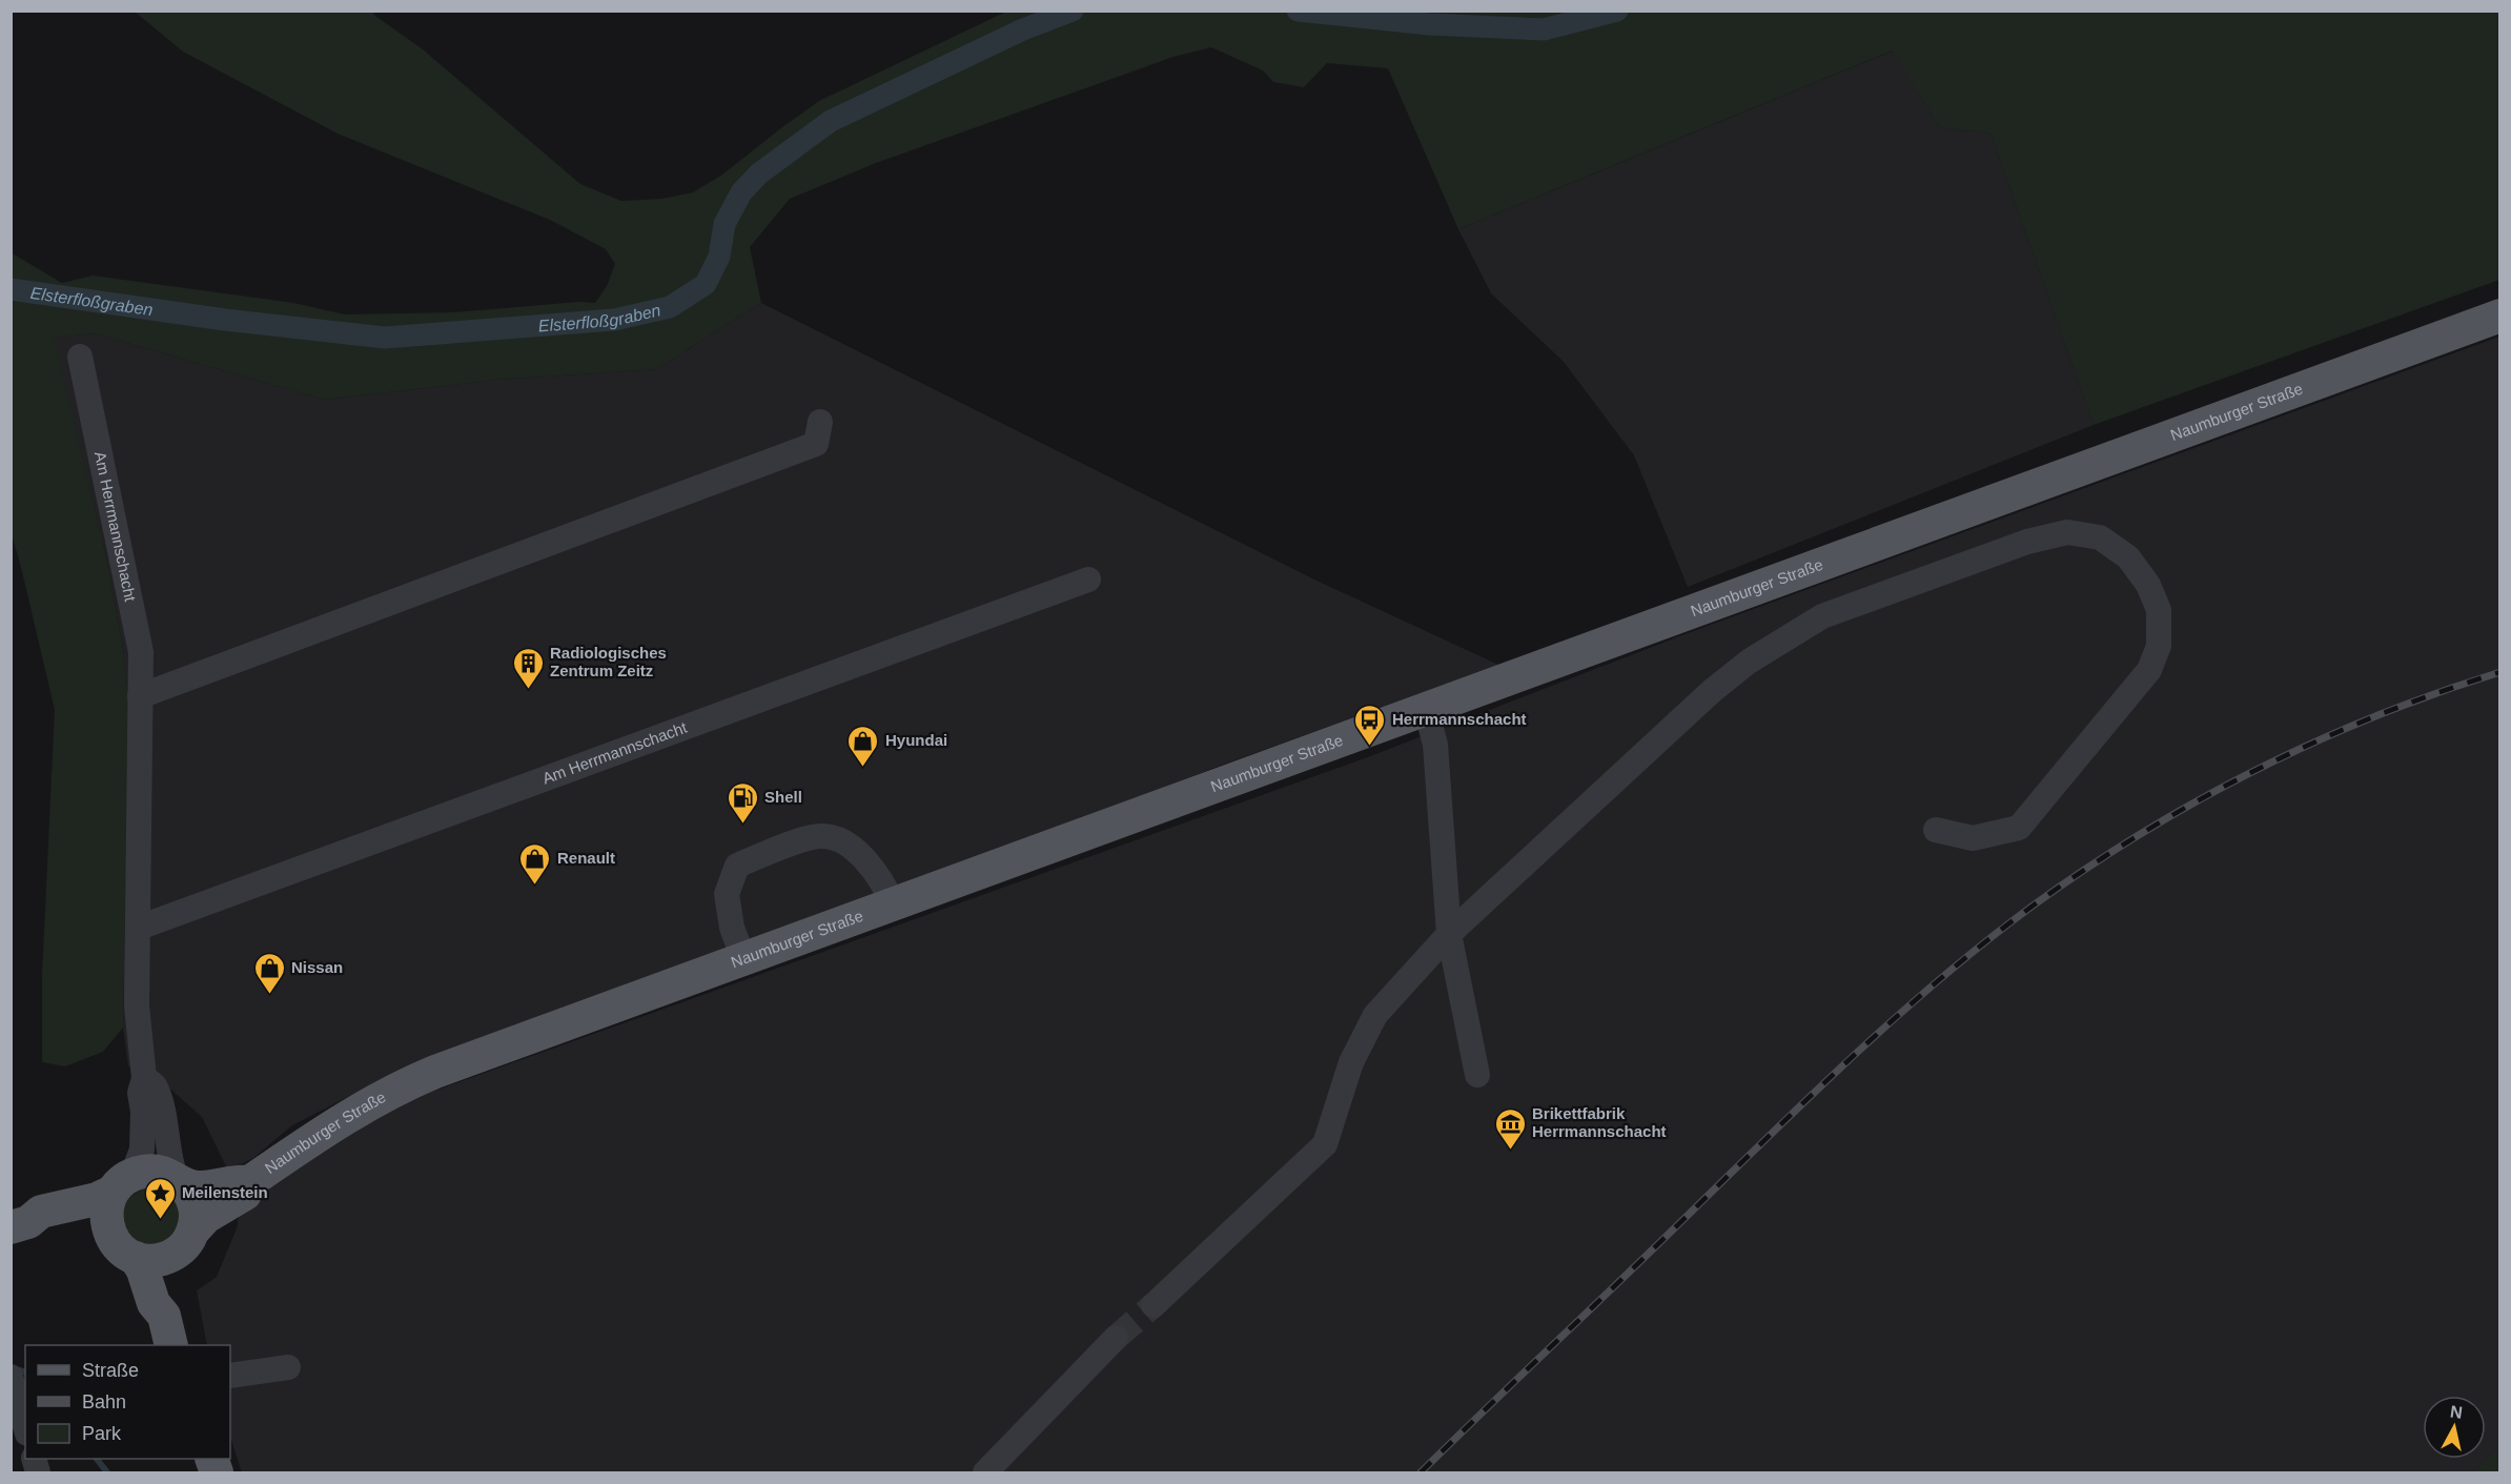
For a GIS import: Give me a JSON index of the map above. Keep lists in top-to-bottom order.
{
  "streets": {
    "main road": ["Naumburger Straße"],
    "street": ["Am Herrmannschacht"]
  },
  "crossings": [
    ["Naumburger Straße", "Am Herrmannschacht"]
  ],
  "water": ["Elsterfloßgraben"],
  "places": {
    "building": ["Radiologisches Zentrum Zeitz"],
    "bus stop": ["Herrmannschacht"],
    "shop": ["Hyundai", "Renault", "Nissan"],
    "fuel station": ["Shell"],
    "museum": ["Brikettfabrik Herrmannschacht"],
    "place": ["Meilenstein"]
  },
  "legend": ["Straße", "Bahn", "Park"],
  "north": "top"
}
